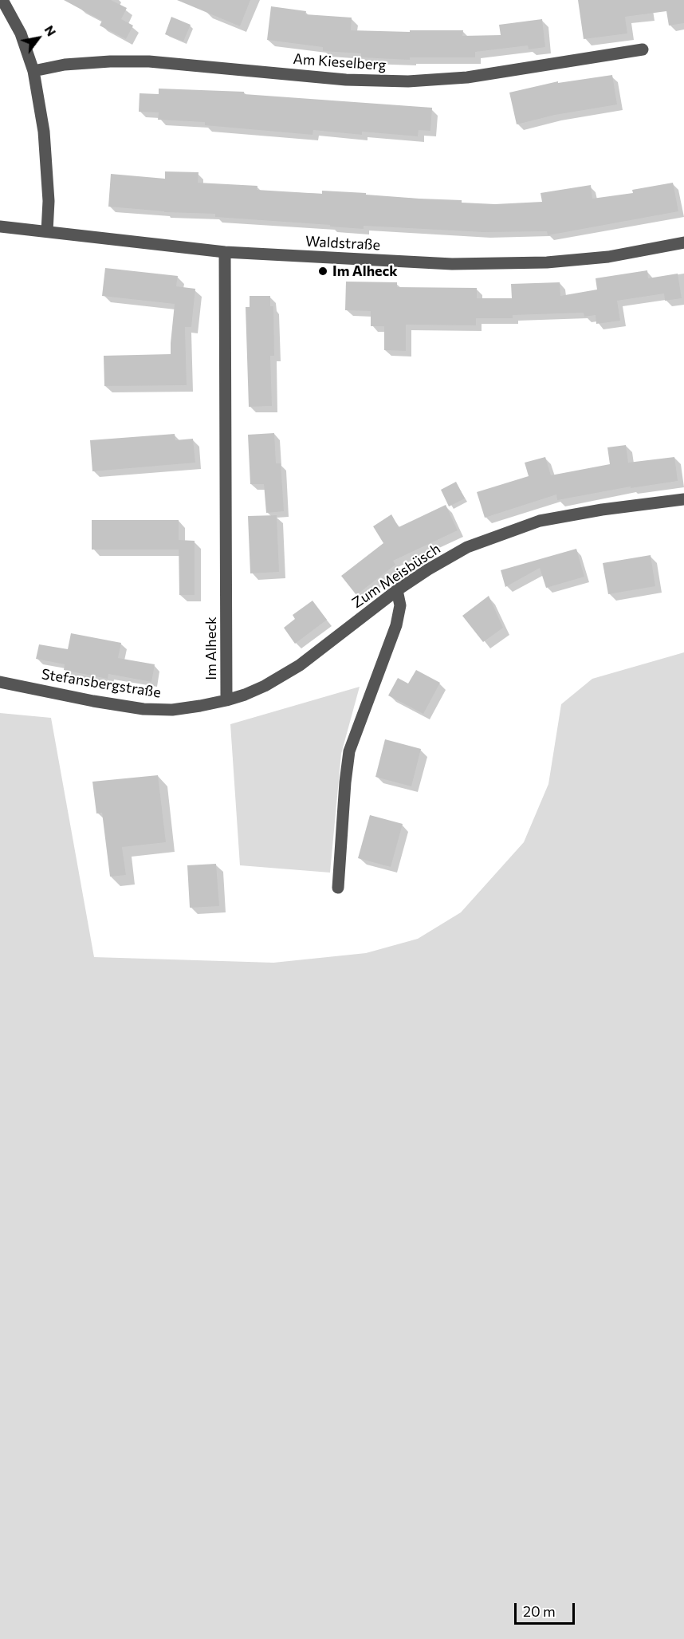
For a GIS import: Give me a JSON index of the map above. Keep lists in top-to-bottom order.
{
  "streets": {
    "street": [
      "Am Kieselberg",
      "Waldstraße",
      "Zum Meisbüsch",
      "Im Alheck",
      "Stefansbergstraße"
    ]
  },
  "crossings": [
    ["Waldstraße", "Im Alheck"],
    ["Zum Meisbüsch", "Im Alheck"],
    ["Zum Meisbüsch", "Stefansbergstraße"],
    ["Im Alheck", "Stefansbergstraße"]
  ],
  "places": ["Im Alheck"],
  "scale_bar": "20 m",
  "north": "top right"
}
